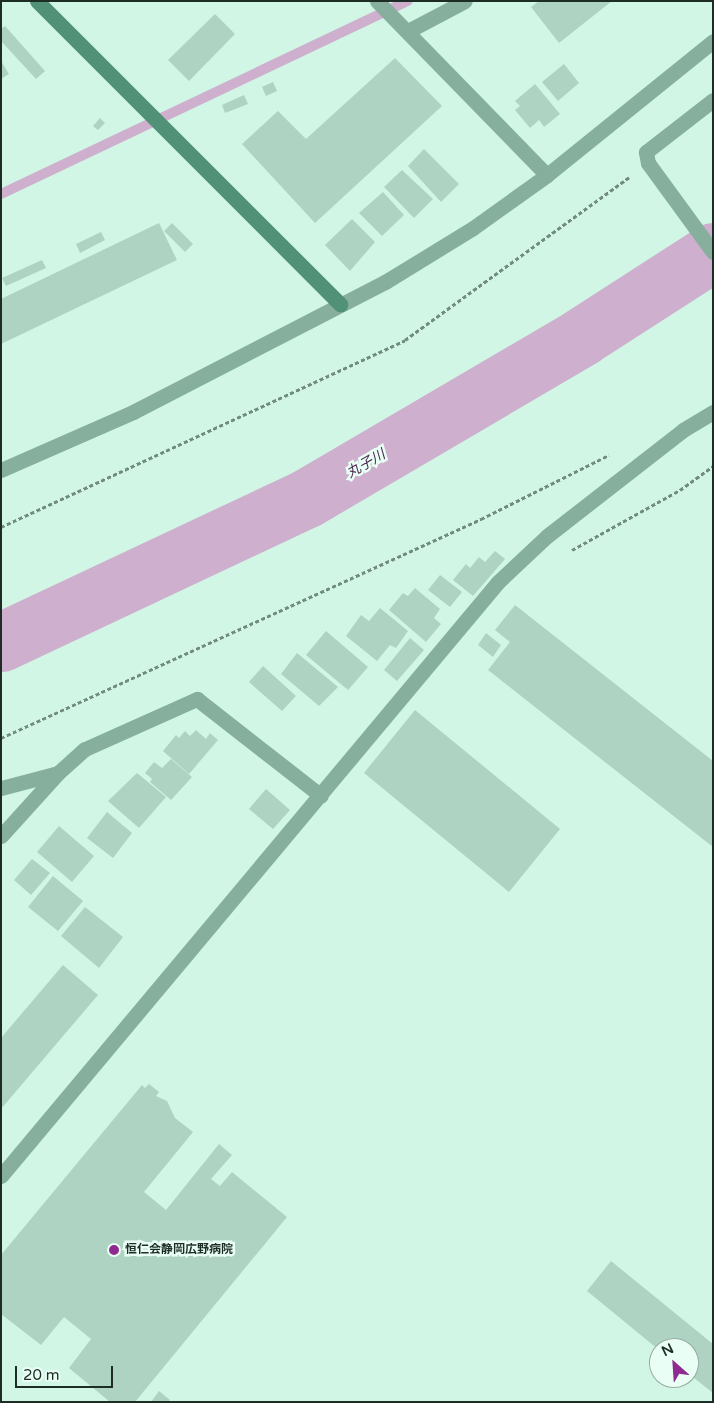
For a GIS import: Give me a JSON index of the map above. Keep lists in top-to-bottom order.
{
  "water": ["丸子川"],
  "places": ["恒仁会静岡広野病院"],
  "scale_bar": "20 m",
  "north": "top left"
}
